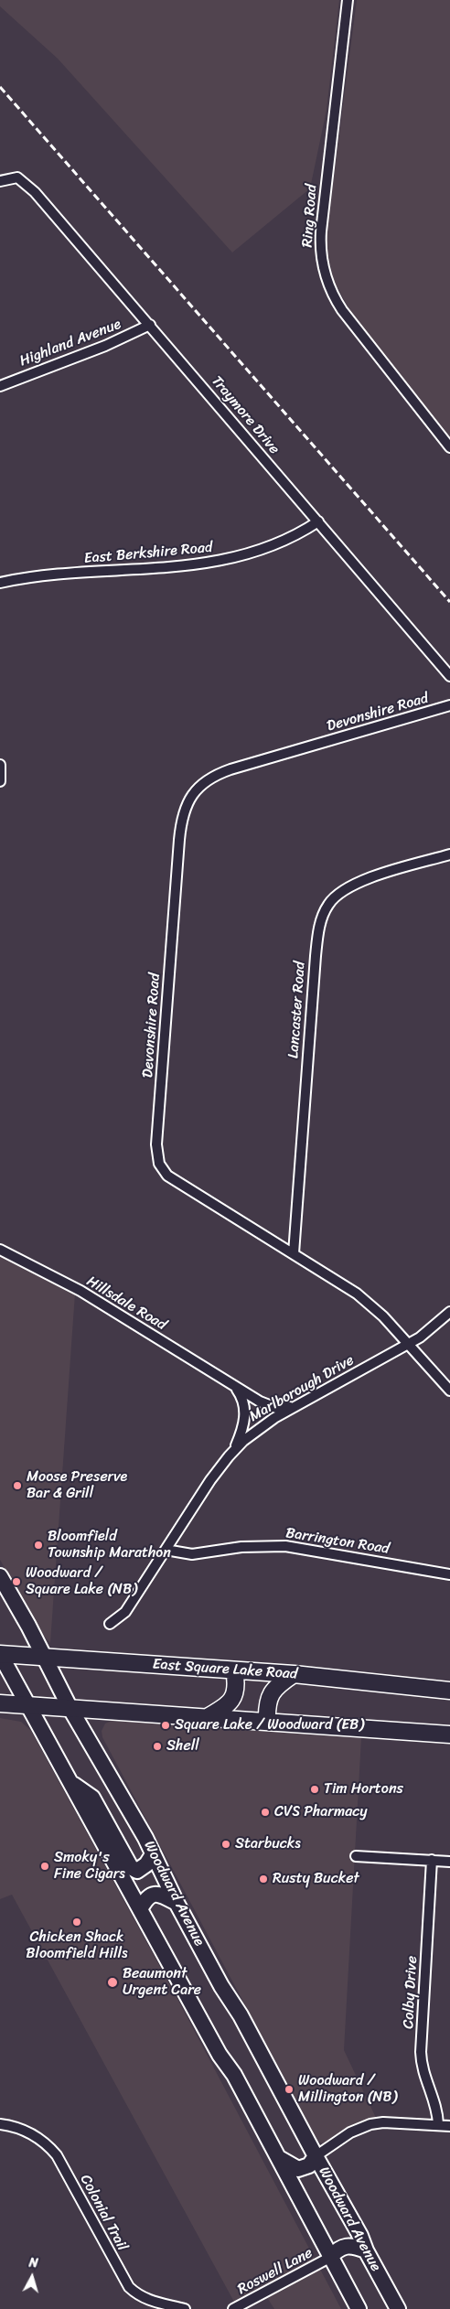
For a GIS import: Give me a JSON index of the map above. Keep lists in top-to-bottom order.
{
  "streets": {
    "highway": ["East Square Lake Road"],
    "main road": ["Woodward Avenue"],
    "street": [
      "Ring Road",
      "Highland Avenue",
      "Traymore Drive",
      "East Berkshire Road",
      "Devonshire Road",
      "Lancaster Road",
      "Hillsdale Road",
      "Marlborough Drive",
      "Barrington Road",
      "Colby Drive",
      "Colonial Trail",
      "Roswell Lane"
    ]
  },
  "crossings": [
    ["Highland Avenue", "Traymore Drive"],
    ["Traymore Drive", "East Berkshire Road"],
    ["Devonshire Road", "Lancaster Road"],
    ["Devonshire Road", "Marlborough Drive"],
    ["Hillsdale Road", "Marlborough Drive"],
    ["Marlborough Drive", "Barrington Road"],
    ["East Square Lake Road", "Woodward Avenue"]
  ],
  "places": [
    "Moose Preserve Bar & Grill",
    "Bloomfield Township Marathon",
    "Woodward / Square Lake (NB)",
    "Square Lake / Woodward (EB)",
    "Shell",
    "Tim Hortons",
    "CVS Pharmacy",
    "Starbucks",
    "Smoky's Fine Cigars",
    "Rusty Bucket",
    "Chicken Shack Bloomfield Hills",
    "Beaumont Urgent Care",
    "Woodward / Millington (NB)"
  ],
  "north": "top"
}
